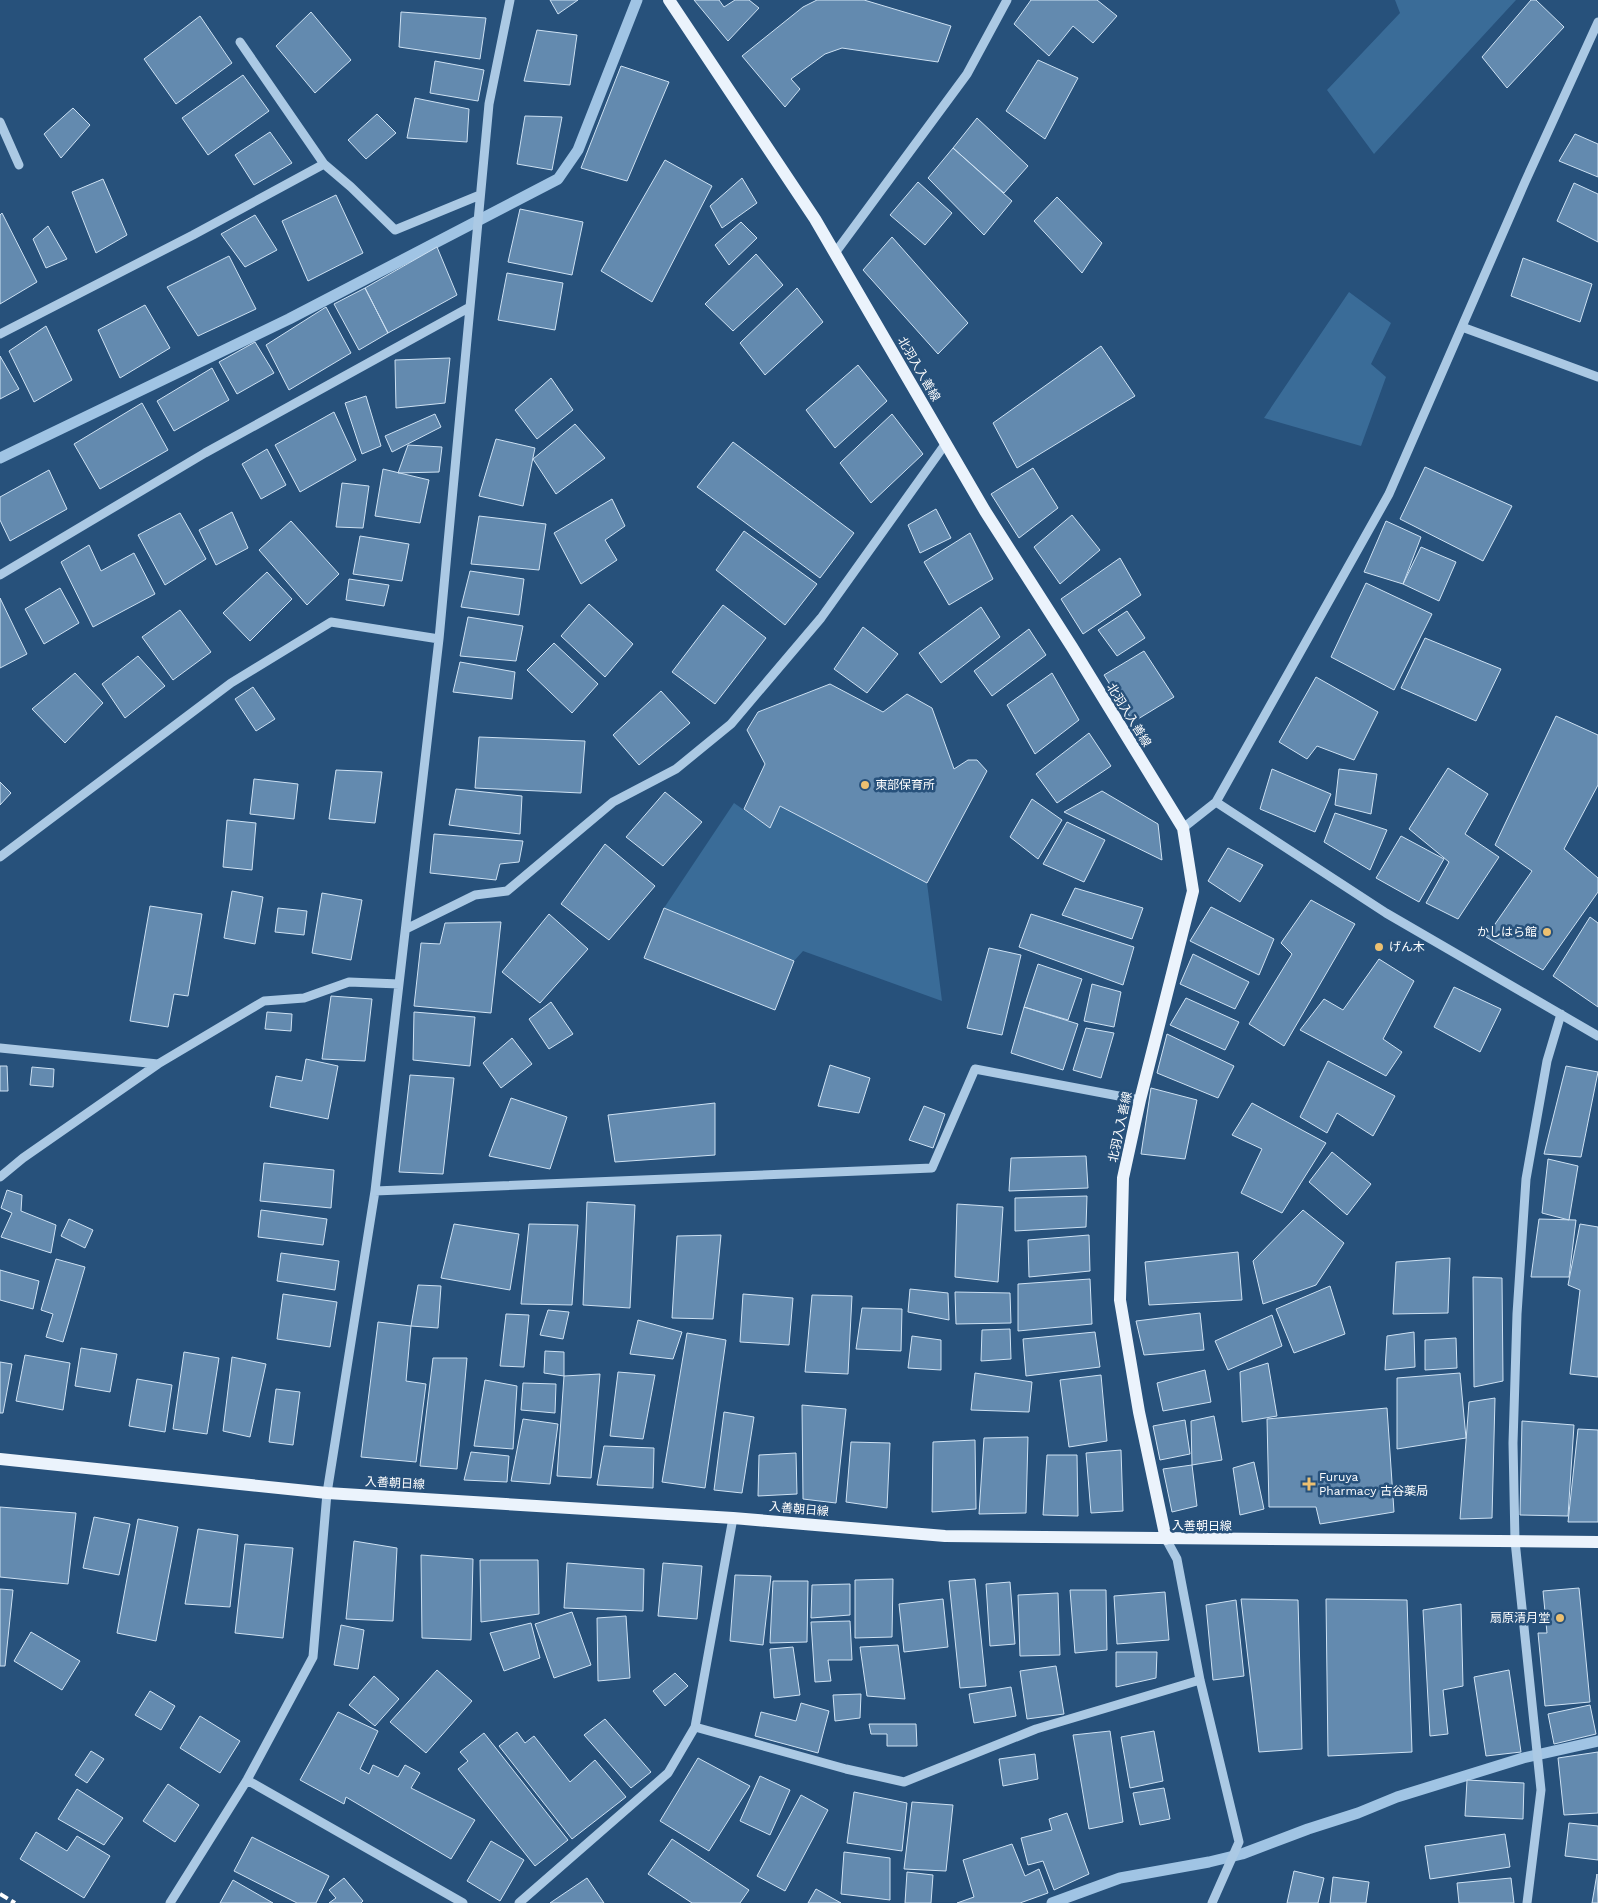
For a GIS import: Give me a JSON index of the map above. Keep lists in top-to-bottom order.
{
  "streets": {
    "main road": ["北羽入入善線", "入善朝日線"]
  },
  "crossings": [
    ["北羽入入善線", "入善朝日線"]
  ],
  "places": {
    "other": [
      "東部保育所",
      "かしはら館",
      "げん木",
      "扇原清月堂"
    ],
    "health": ["Furuya Pharmacy 古谷薬局"]
  }
}
